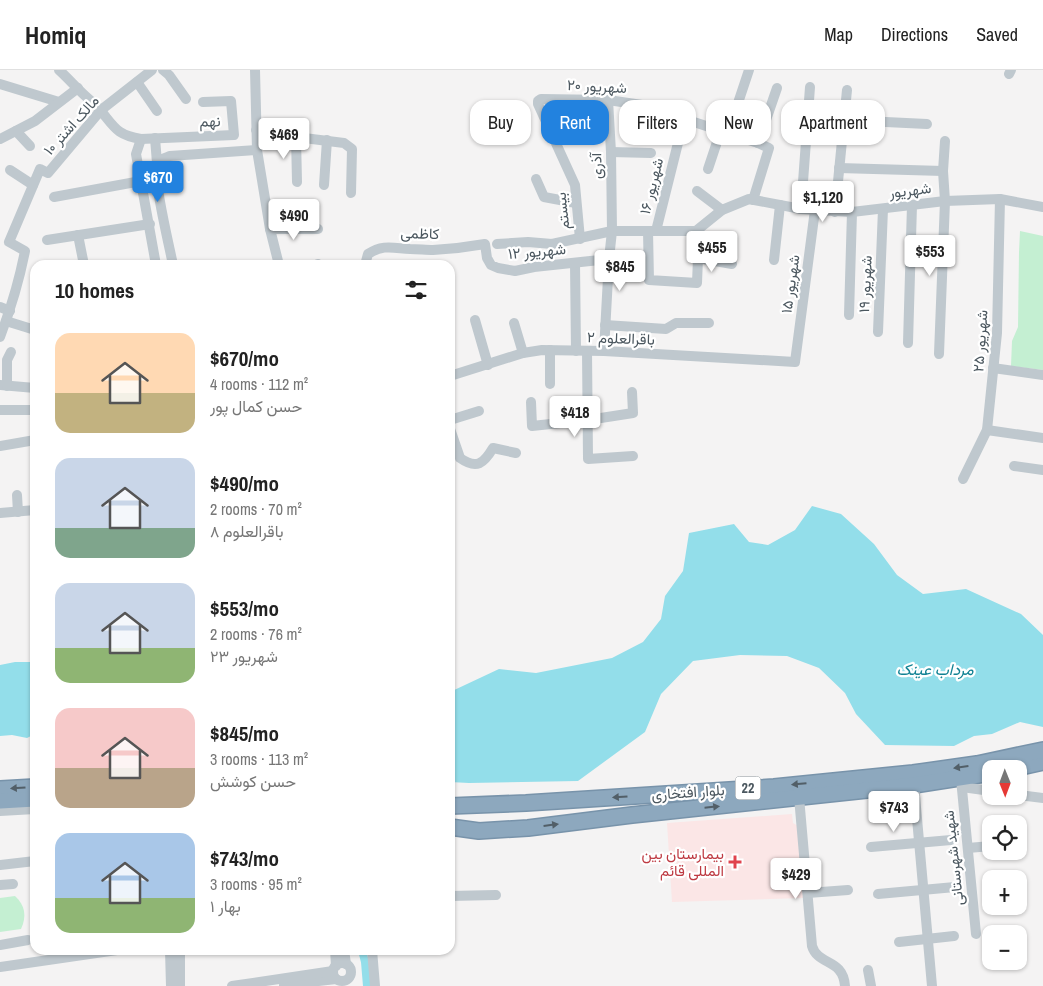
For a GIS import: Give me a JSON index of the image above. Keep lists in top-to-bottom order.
{
  "streets": {
    "highway": ["22", "بلوار افتخاری"],
    "street": [
      "شهریور ۲۰",
      "نهم",
      "مالک اشتر ۱۰",
      "آذری",
      "شهریور ۱۶",
      "شهریور",
      "بیستم",
      "کاظمی",
      "شهریور ۱۲",
      "شهریور ۱۵",
      "شهریور ۱۹",
      "باقرالعلوم ۲",
      "شهریور ۲۵",
      "شهید شهرستانی"
    ]
  },
  "crossings": [
    ["شهریور ۲۰", "بیستم"],
    ["آذری", "شهریور ۱۲"],
    ["آذری", "باقرالعلوم ۲"],
    ["شهریور", "شهریور ۱۵"],
    ["شهریور", "شهریور ۱۹"],
    ["شهریور", "شهریور ۲۵"],
    ["کاظمی", "شهریور ۱۲"],
    ["شهریور ۱۵", "باقرالعلوم ۲"],
    ["بلوار افتخاری", "شهید شهرستانی"]
  ],
  "water": ["مرداب عینک"],
  "places": {
    "health": ["بیمارستان بین المللی قائم"]
  },
  "north": "bottom",
  "page": {
    "header": "Homiq",
    "nav": ["Map", "Directions", "Saved"],
    "chip": [
      "Buy",
      "Rent",
      "Filters",
      "New",
      "Apartment"
    ],
    "price": [
      "$469",
      "$670",
      "$1,120",
      "$490",
      "$455",
      "$553",
      "$845",
      "$418",
      "$743",
      "$429"
    ],
    "heading": "10 homes",
    "list": [
      {
        "name": "$670/mo",
        "note": "4 rooms · 112 m² · حسن کمال پور"
      },
      {
        "name": "$490/mo",
        "note": "2 rooms · 70 m² · باقرالعلوم ۸"
      },
      {
        "name": "$553/mo",
        "note": "2 rooms · 76 m² · شهریور ۲۳"
      },
      {
        "name": "$845/mo",
        "note": "3 rooms · 113 m² · حسن کوشش"
      },
      {
        "name": "$743/mo",
        "note": "3 rooms · 95 m² · بهار ۱"
      }
    ],
    "map_buttons": ["+", "−"]
  }
}
